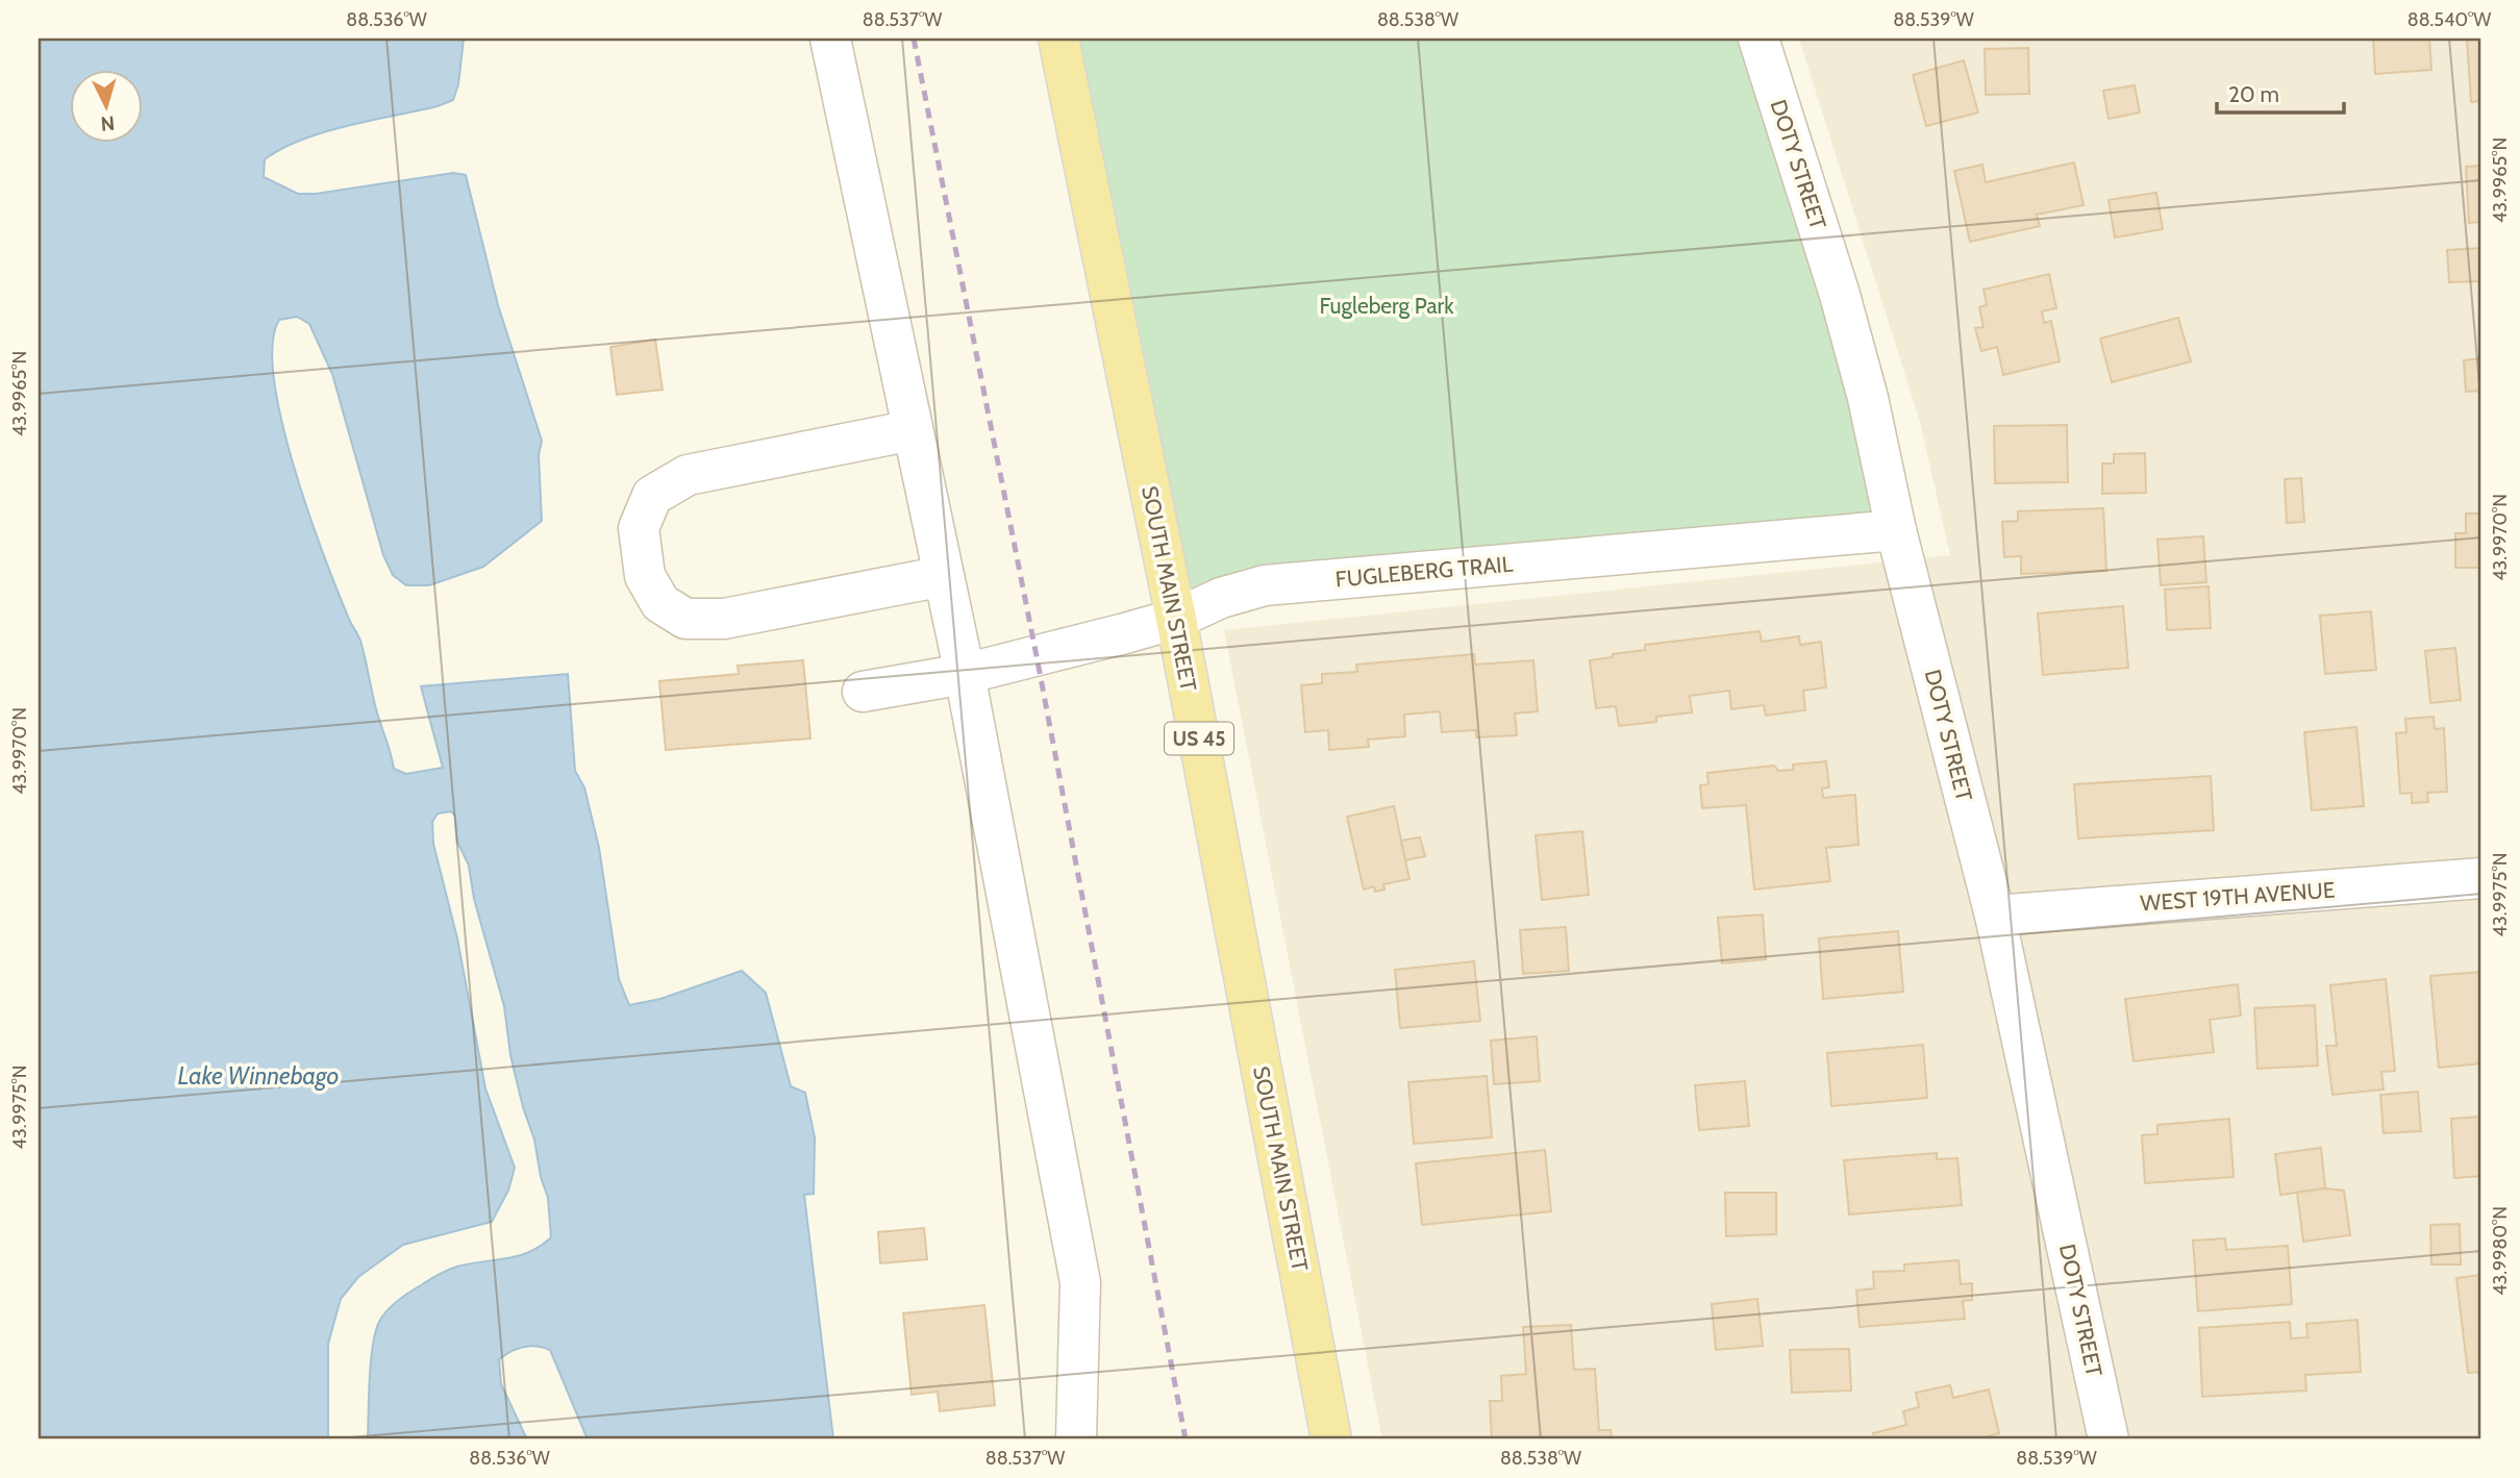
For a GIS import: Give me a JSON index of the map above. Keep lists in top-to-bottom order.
{
  "streets": {
    "main road": ["SOUTH MAIN STREET", "US 45"],
    "street": ["DOTY STREET", "FUGLEBERG TRAIL", "WEST 19TH AVENUE"]
  },
  "crossings": [
    ["DOTY STREET", "FUGLEBERG TRAIL"],
    ["DOTY STREET", "WEST 19TH AVENUE"],
    ["FUGLEBERG TRAIL", "SOUTH MAIN STREET"]
  ],
  "water": ["Lake Winnebago"],
  "parks": ["Fugleberg Park"],
  "scale_bar": "20 m",
  "north": "bottom",
  "coordinates": [
    "88.536°W",
    "88.537°W",
    "88.538°W",
    "88.539°W",
    "88.540°W",
    "43.9965°N",
    "43.9970°N",
    "43.9975°N",
    "43.9980°N"
  ]
}
